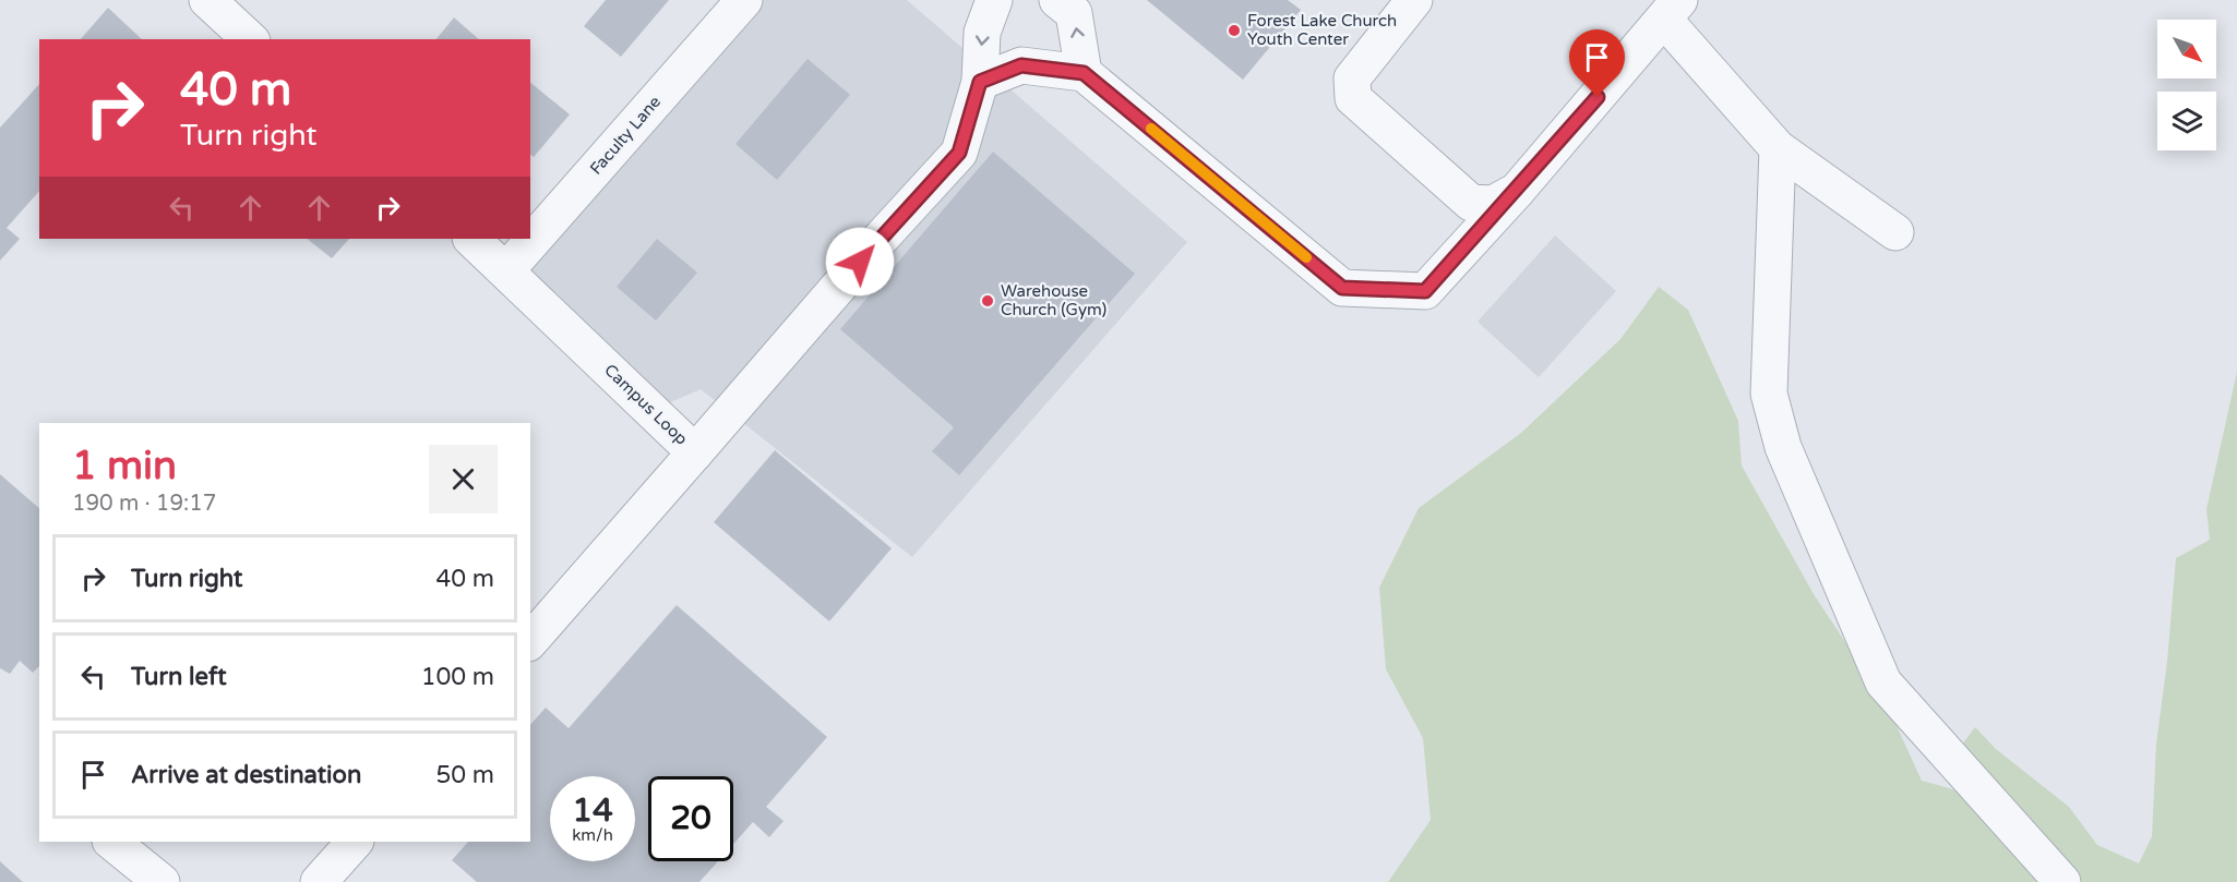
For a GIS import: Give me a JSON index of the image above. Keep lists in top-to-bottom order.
{
  "streets": {
    "lane": ["Faculty Lane", "Campus Loop"]
  },
  "crossings": [
    ["Faculty Lane", "Campus Loop"]
  ],
  "places": ["Forest Lake Church Youth Center", "Warehouse Church (Gym)"],
  "north": "bottom right",
  "page": {
    "turn": ["40 m", "Turn right"],
    "heading": ["1 min", "190 m · 19:17"],
    "list": [
      {
        "name": "Turn right",
        "value": "40 m"
      },
      {
        "name": "Turn left",
        "value": "100 m"
      },
      {
        "name": "Arrive at destination",
        "value": "50 m"
      }
    ],
    "speed": "14 km/h",
    "limit": "20"
  }
}
